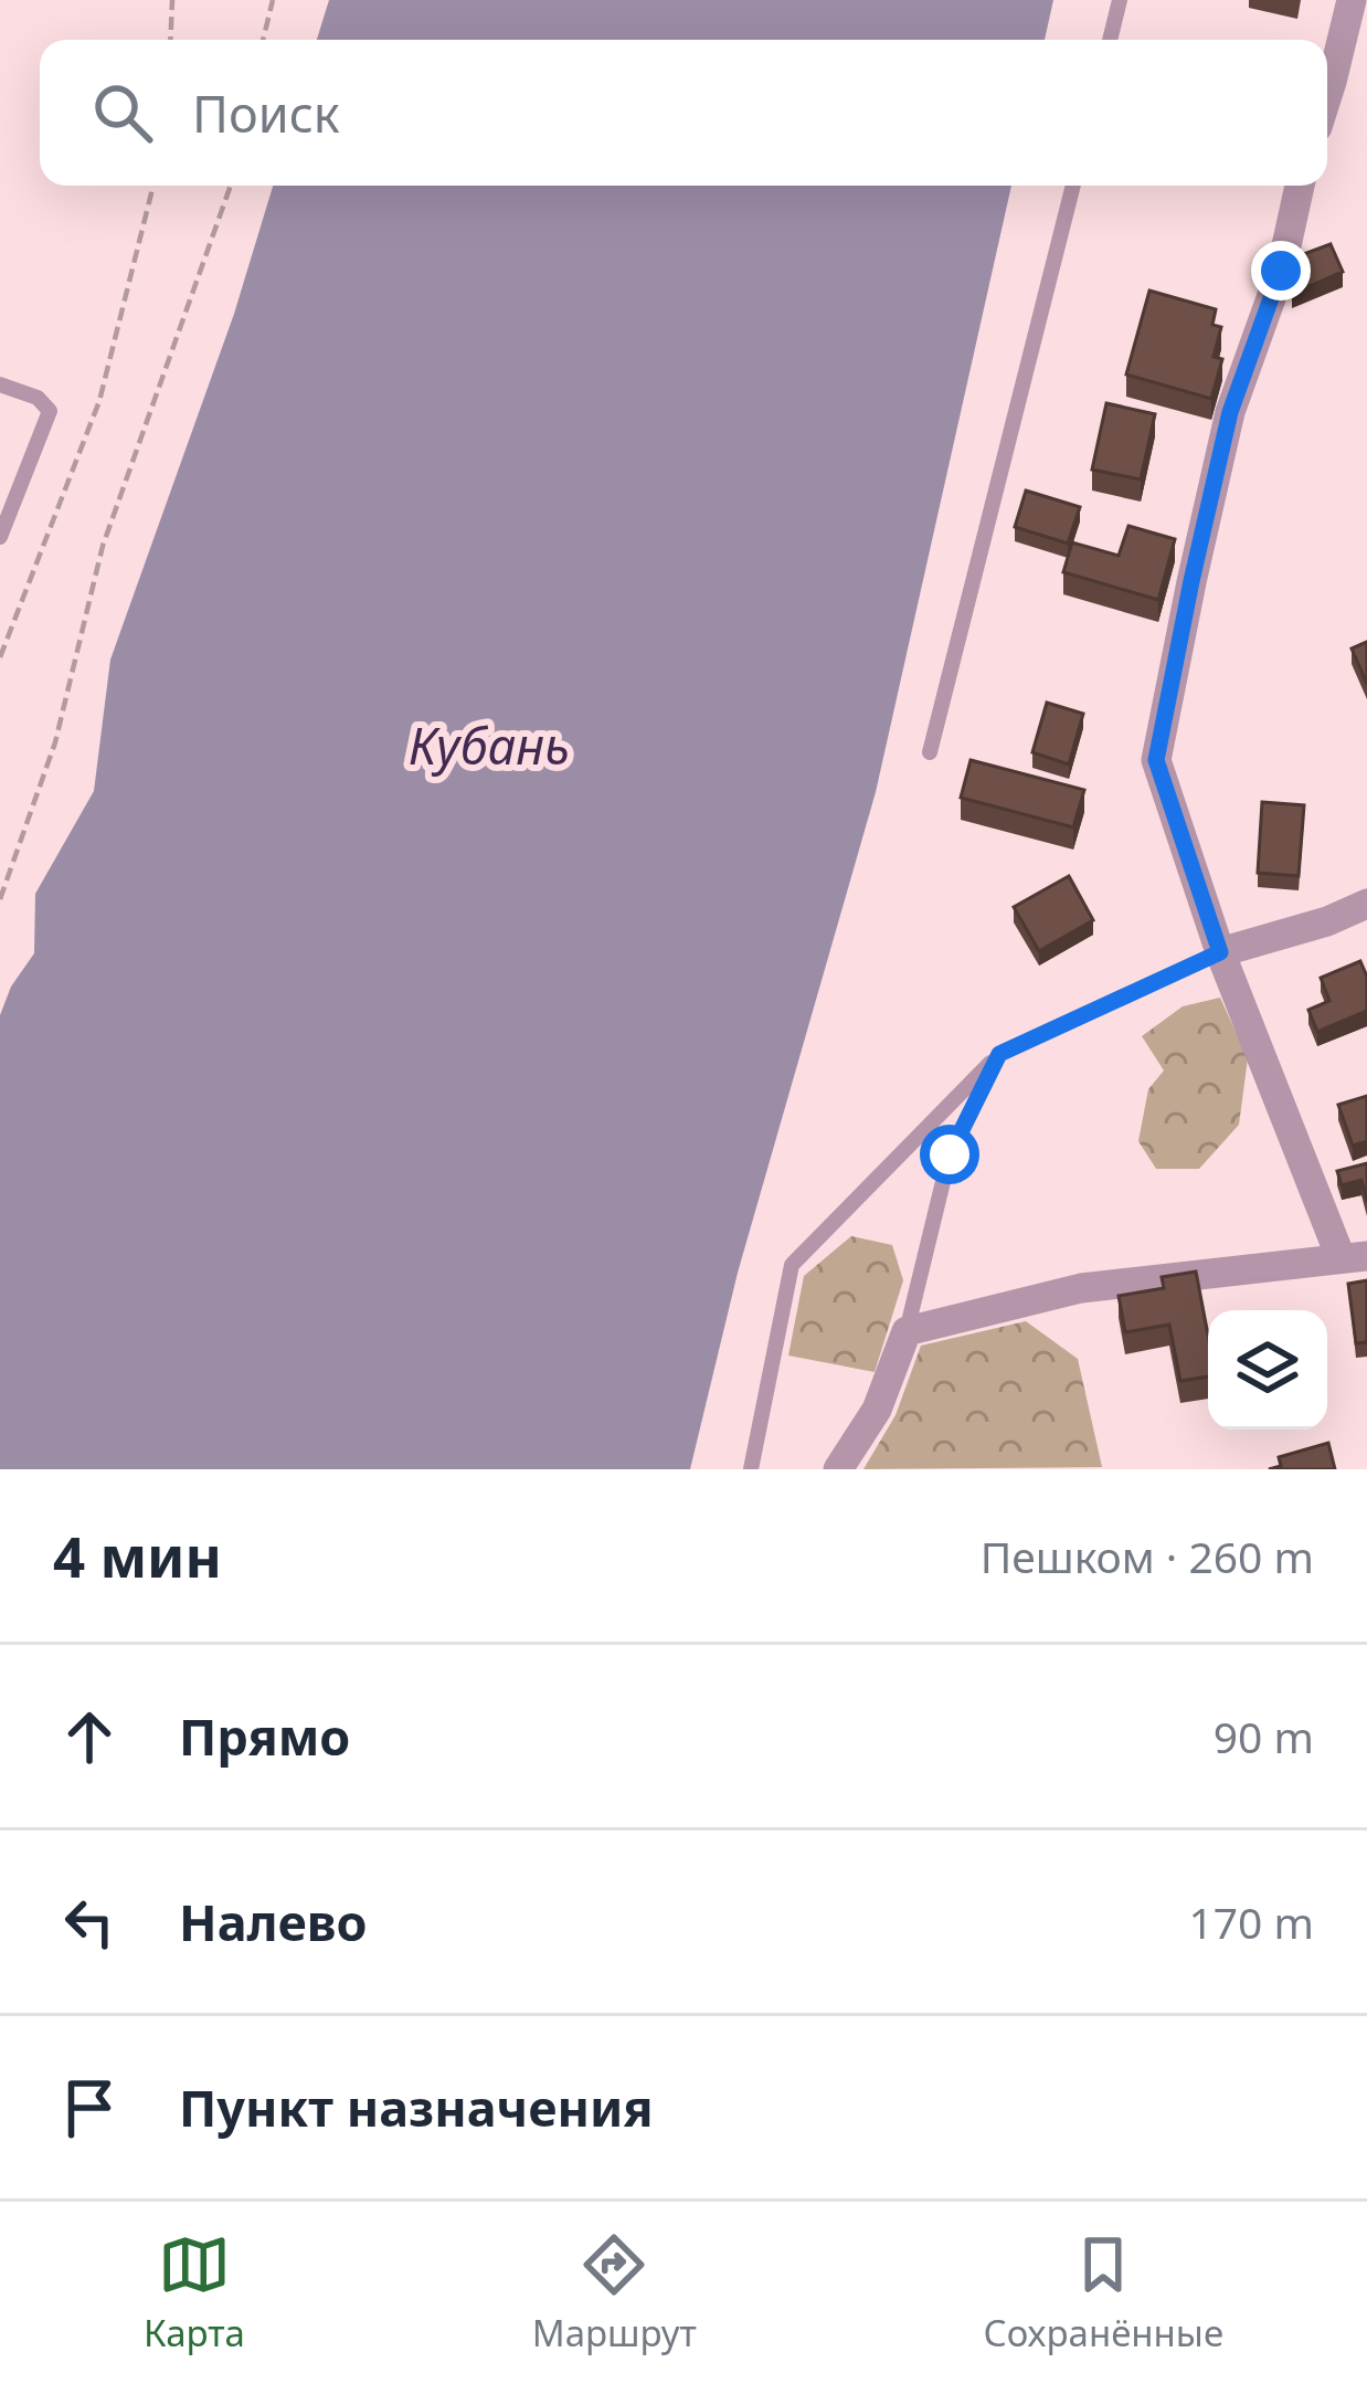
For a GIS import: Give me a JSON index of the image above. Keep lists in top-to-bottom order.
{
  "water": ["Кубань"],
  "page": {
    "search": "Поиск",
    "heading": ["4 мин", "Пешком · 260 m"],
    "list": [
      ["Прямо", "90 m"],
      ["Налево", "170 m"],
      "Пункт назначения"
    ],
    "nav": ["Карта", "Маршрут", "Сохранённые"]
  }
}
